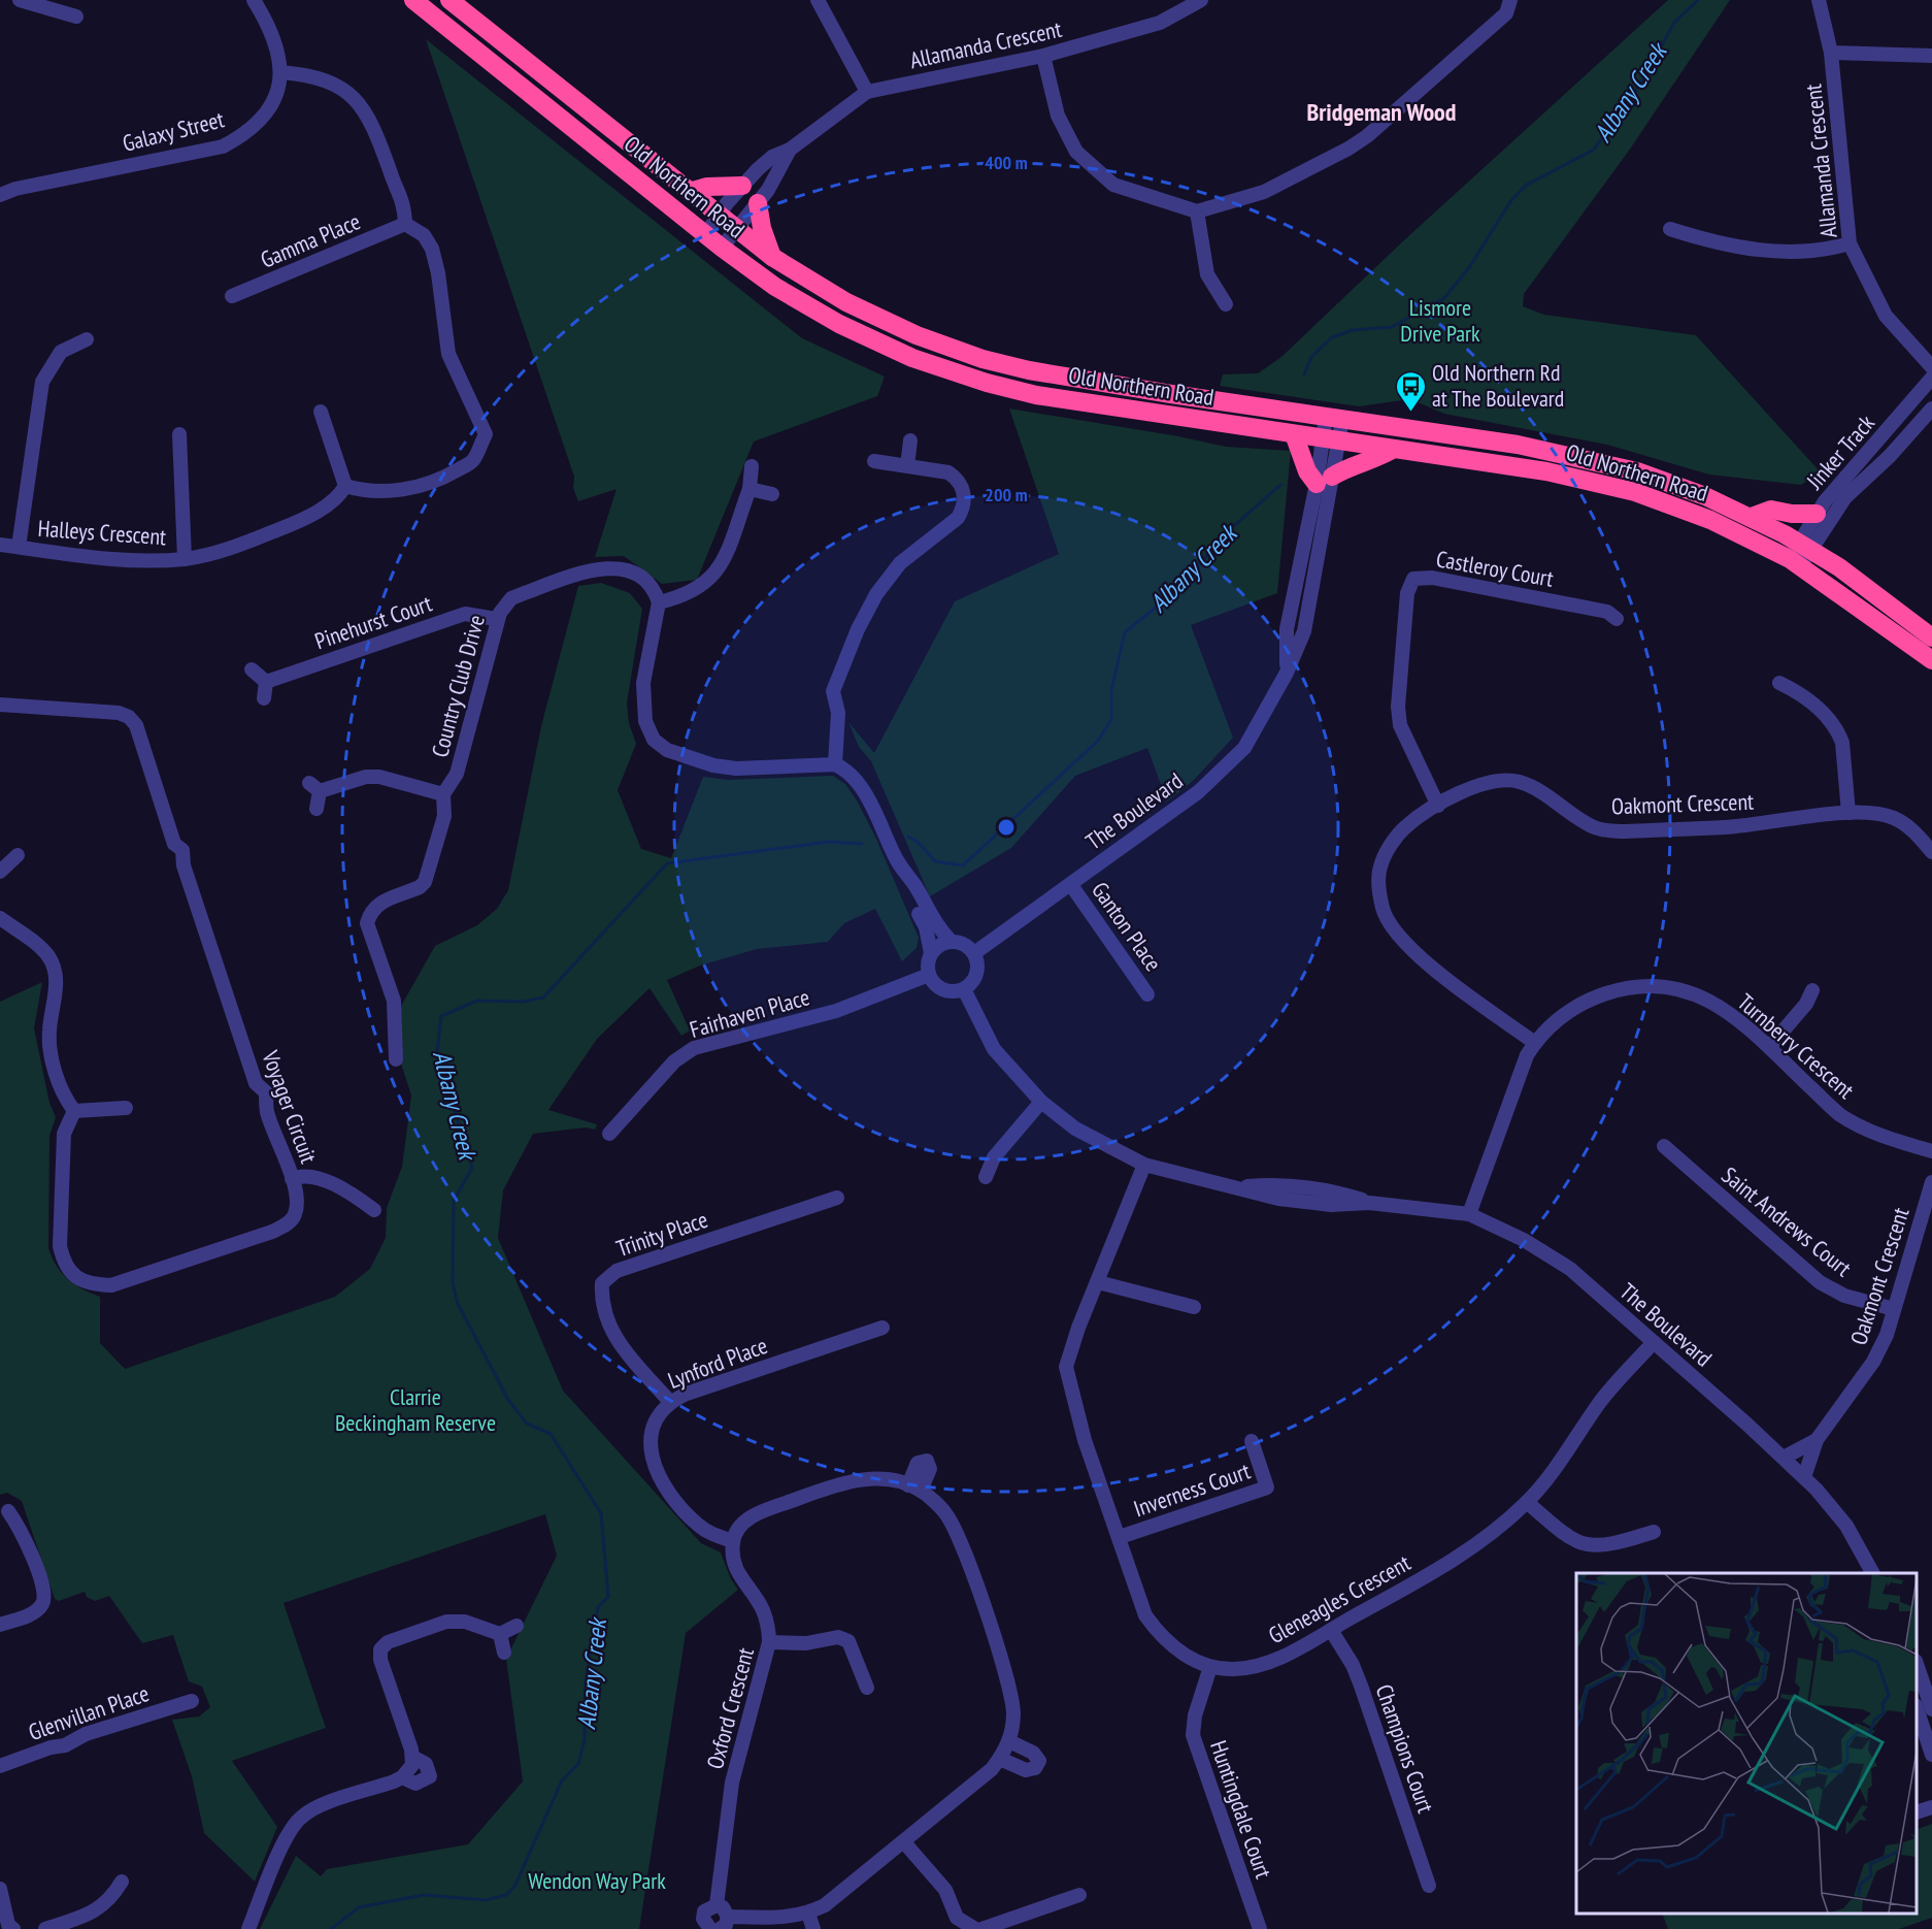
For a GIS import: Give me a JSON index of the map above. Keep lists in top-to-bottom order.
{
  "streets": {
    "highway": ["Old Northern Road"],
    "street": [
      "Allamanda Crescent",
      "Galaxy Street",
      "Gamma Place",
      "Jinker Track",
      "Halleys Crescent",
      "Castleroy Court",
      "Pinehurst Court",
      "Country Club Drive",
      "Oakmont Crescent",
      "The Boulevard",
      "Ganton Place",
      "Fairhaven Place",
      "Turnberry Crescent",
      "Voyager Circuit",
      "Saint Andrews Court",
      "Trinity Place",
      "Lynford Place",
      "Inverness Court",
      "Gleneagles Crescent",
      "Oxford Crescent",
      "Glenvillan Place",
      "Champions Court",
      "Huntingdale Court"
    ]
  },
  "crossings": [
    ["Allamanda Crescent", "Old Northern Road"],
    ["Old Northern Road", "Jinker Track"],
    ["Old Northern Road", "The Boulevard"],
    ["Castleroy Court", "Oakmont Crescent"],
    ["Pinehurst Court", "Country Club Drive"],
    ["Oakmont Crescent", "The Boulevard"],
    ["Oakmont Crescent", "Turnberry Crescent"],
    ["Oakmont Crescent", "Saint Andrews Court"],
    ["The Boulevard", "Ganton Place"],
    ["The Boulevard", "Fairhaven Place"],
    ["The Boulevard", "Turnberry Crescent"],
    ["The Boulevard", "Gleneagles Crescent"],
    ["Trinity Place", "Lynford Place"],
    ["Lynford Place", "Oxford Crescent"],
    ["Inverness Court", "Gleneagles Crescent"],
    ["Gleneagles Crescent", "Champions Court"],
    ["Gleneagles Crescent", "Huntingdale Court"]
  ],
  "districts": ["Bridgeman Wood"],
  "water": ["Albany Creek"],
  "parks": ["Lismore Drive Park", "Clarrie Beckingham Reserve", "Wendon Way Park"],
  "places": {
    "bus stop": ["Old Northern Rd at The Boulevard"]
  },
  "rings": ["400 m", "200 m"]
}
